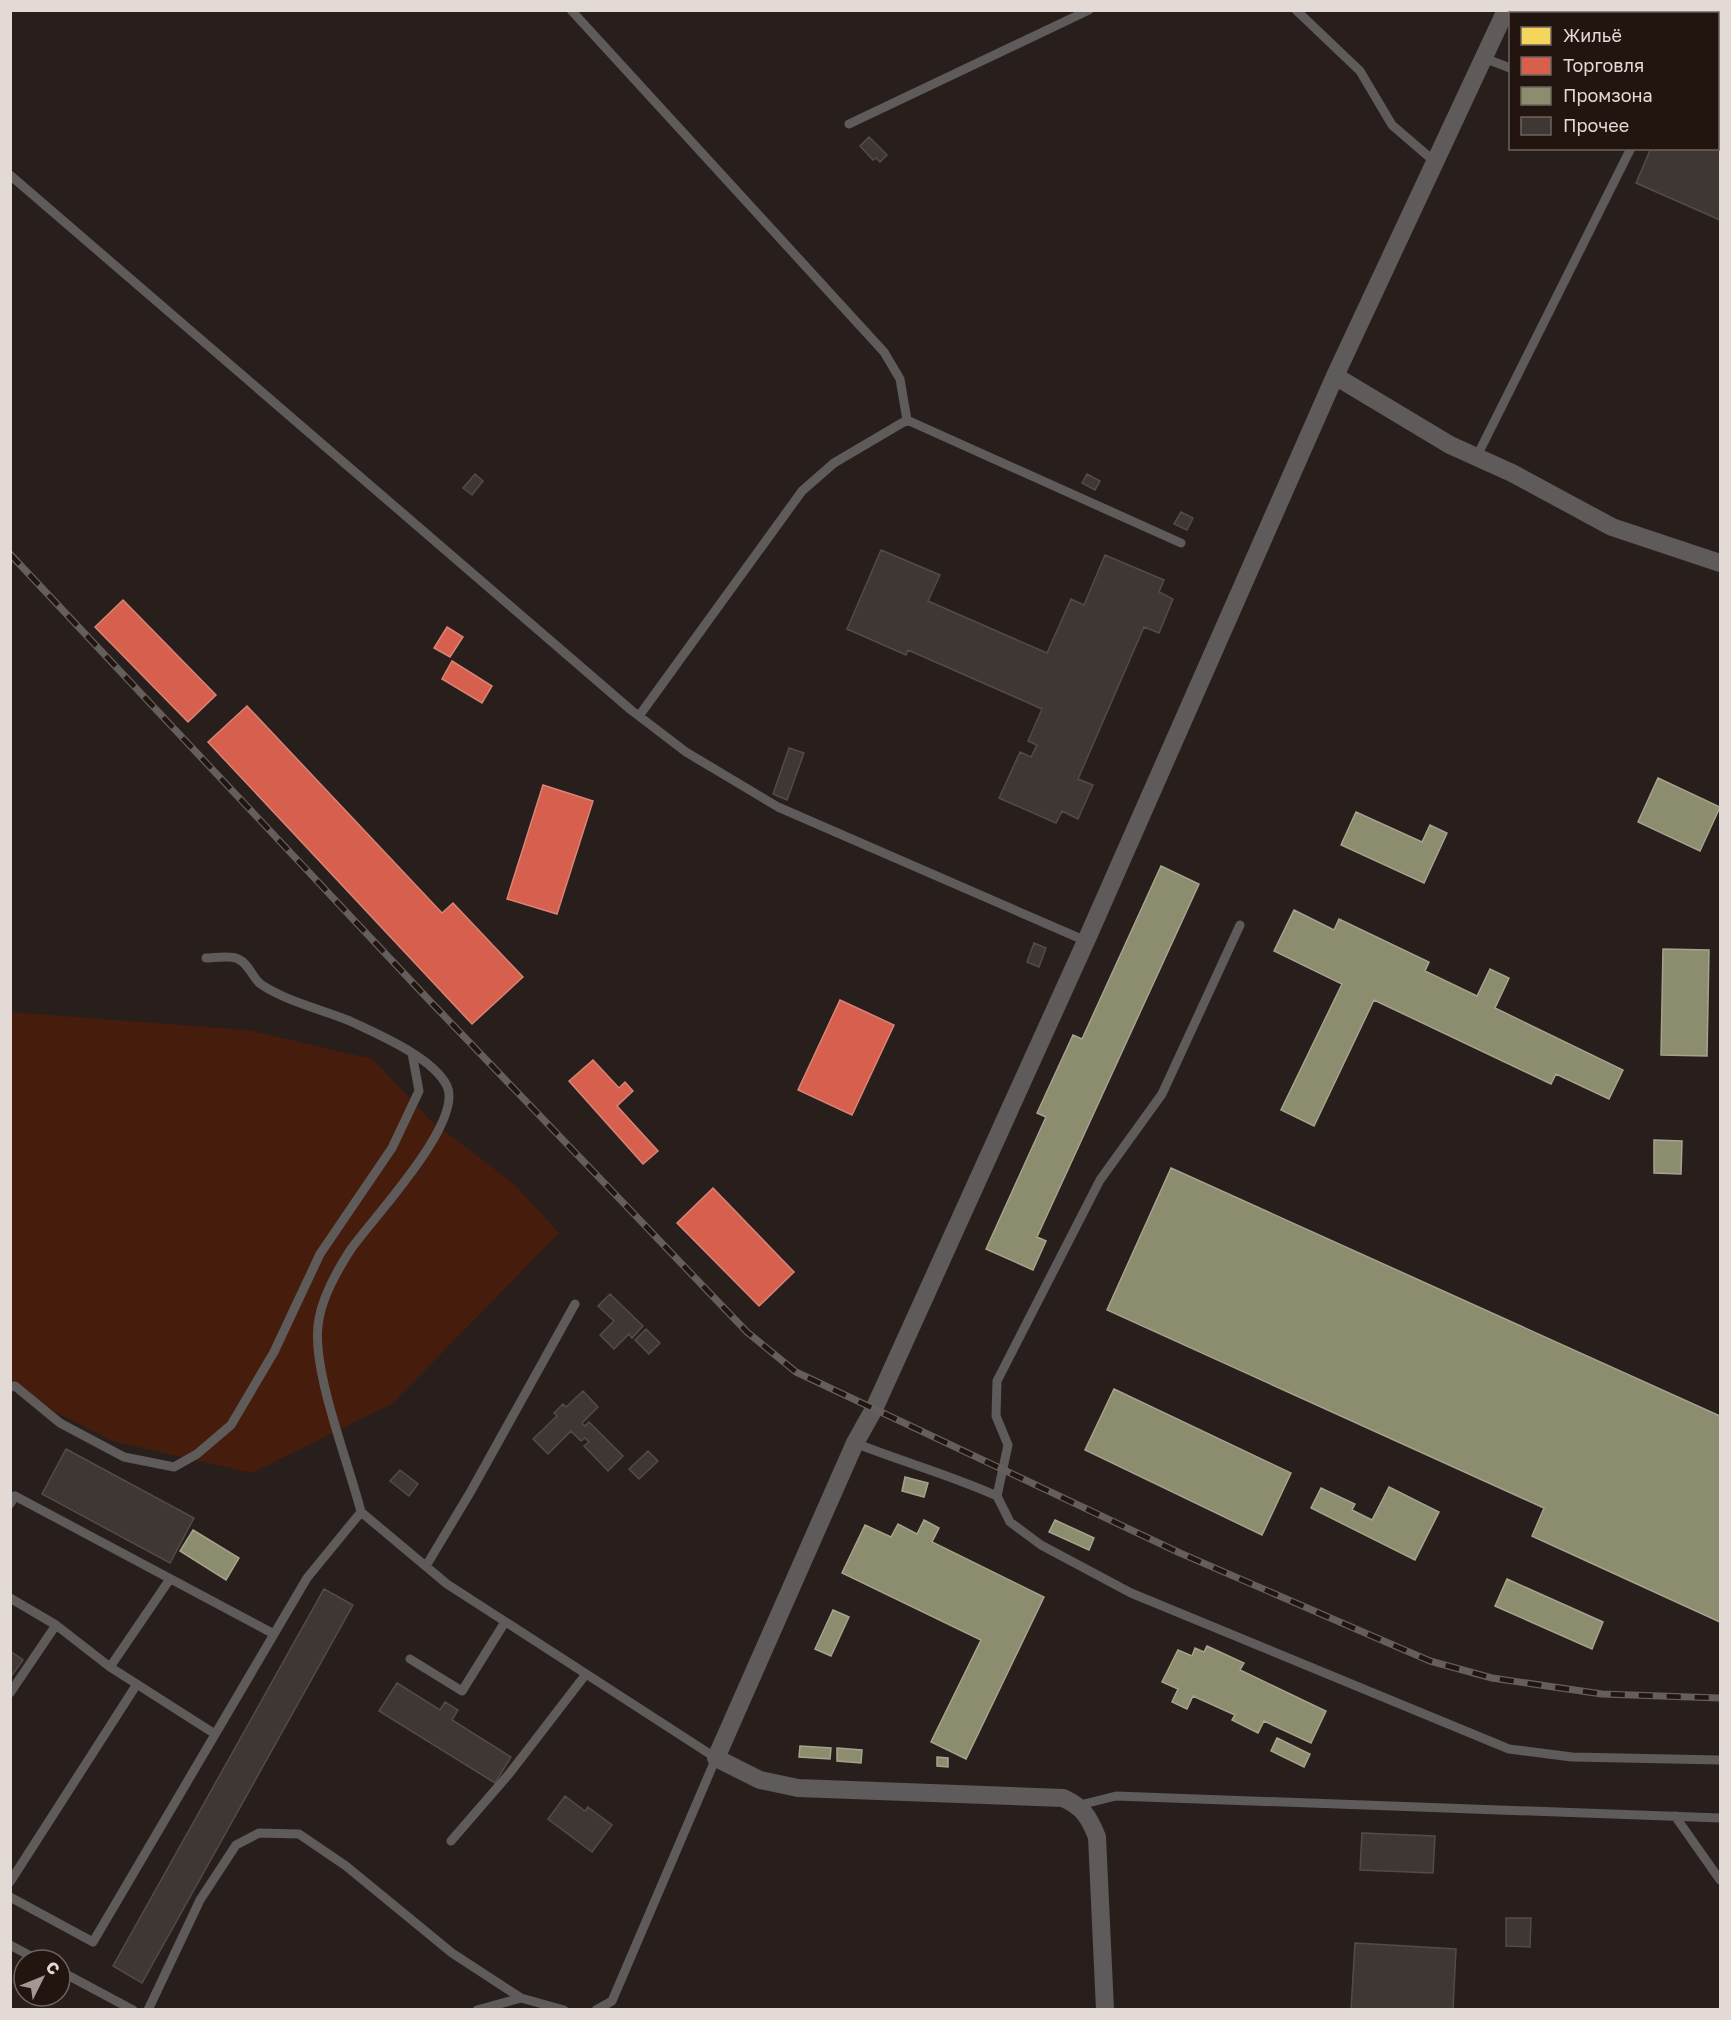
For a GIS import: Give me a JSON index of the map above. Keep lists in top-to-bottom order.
{
  "legend": [
    "Жильё",
    "Торговля",
    "Промзона",
    "Прочее"
  ],
  "north": "top right"
}
